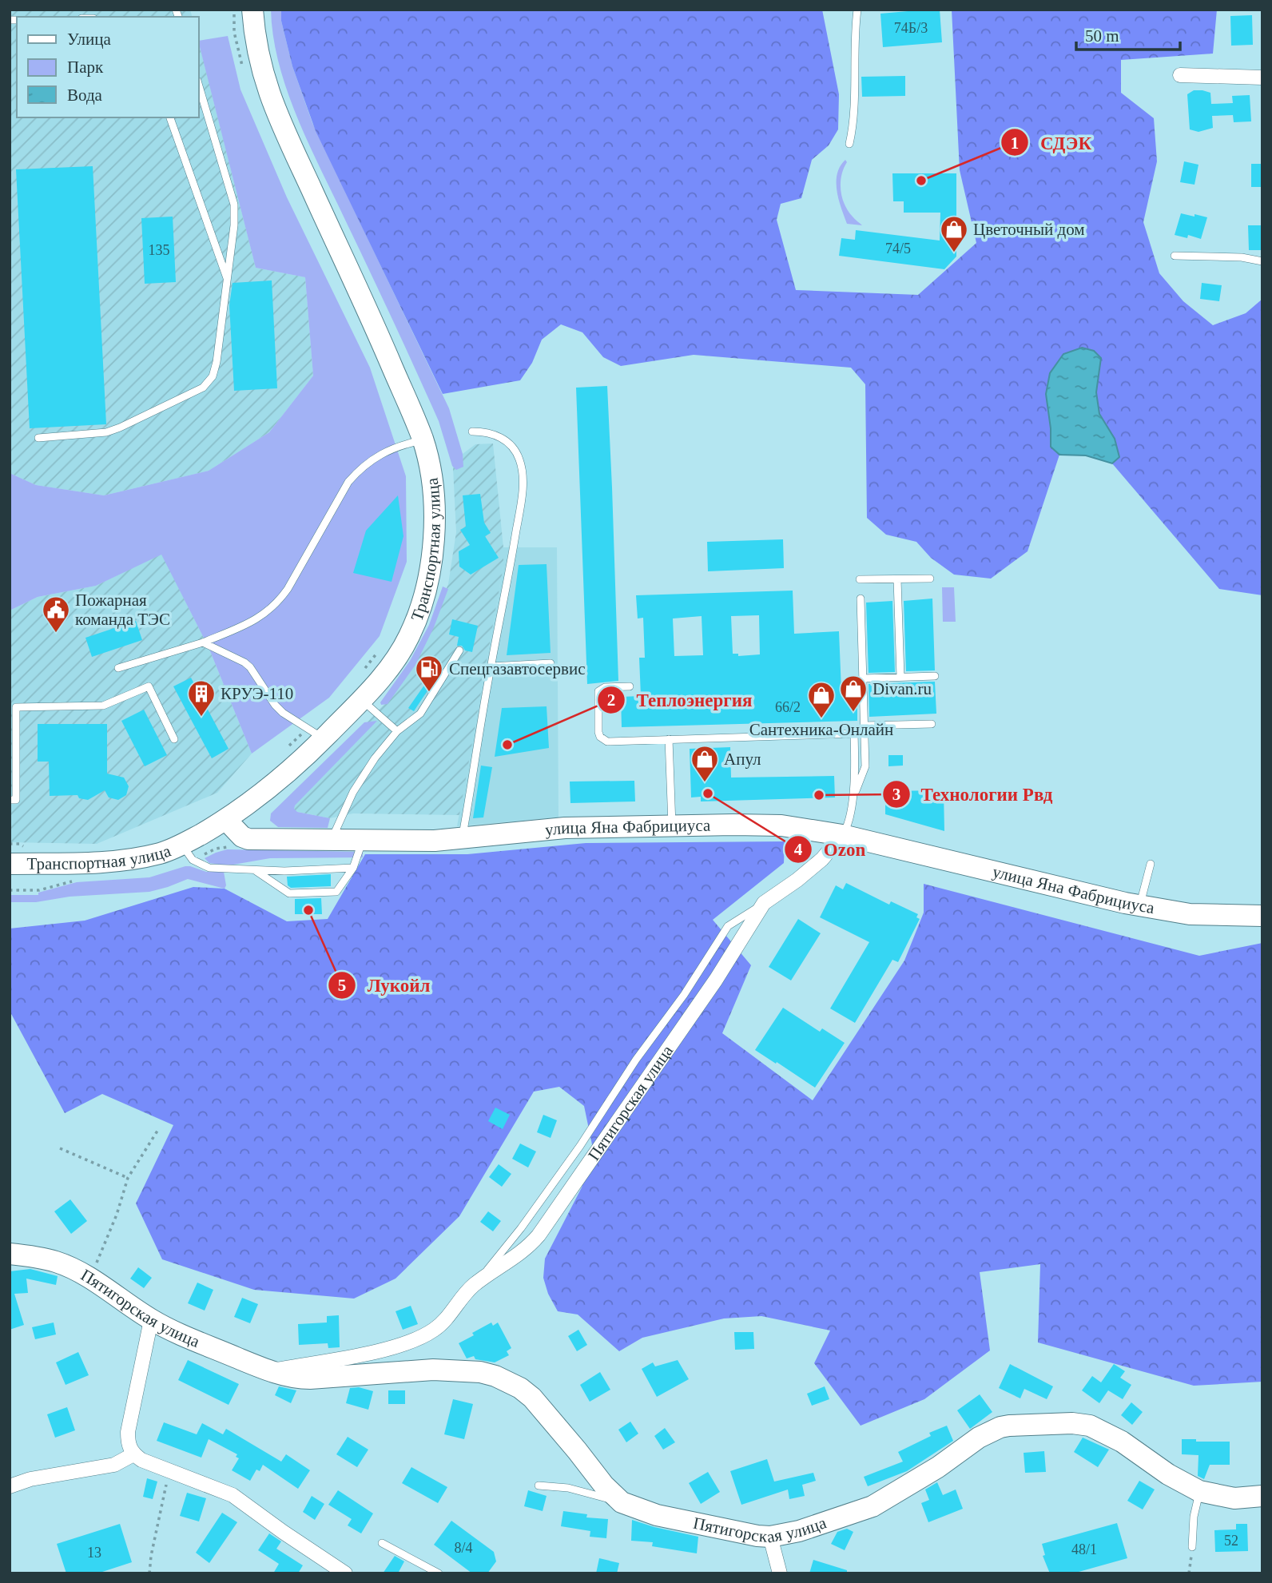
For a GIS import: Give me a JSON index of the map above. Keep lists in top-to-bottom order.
{
  "streets": {
    "main road": ["Транспортная улица", "улица Яна Фабрициуса", "Пятигорская улица"]
  },
  "crossings": [
    ["Транспортная улица", "улица Яна Фабрициуса"],
    ["улица Яна Фабрициуса", "Пятигорская улица"]
  ],
  "places": {
    "other": [
      "СДЭК",
      "Теплоэнергия",
      "Ozon",
      "Технологии Рвд",
      "Лукойл"
    ],
    "shop": [
      "Цветочный дом",
      "Divan.ru",
      "Сантехника-Онлайн",
      "Апул"
    ],
    "public building": ["Пожарная команда ТЭС"],
    "fuel station": ["Спецгазавтосервис"],
    "building": ["КРУЭ-110"]
  },
  "house_numbers": [
    "74Б/3",
    "74/5",
    "135",
    "66/2",
    "52",
    "8/4",
    "48/1",
    "13"
  ],
  "legend": ["Улица", "Парк", "Вода"],
  "scale_bar": "50 m"
}
